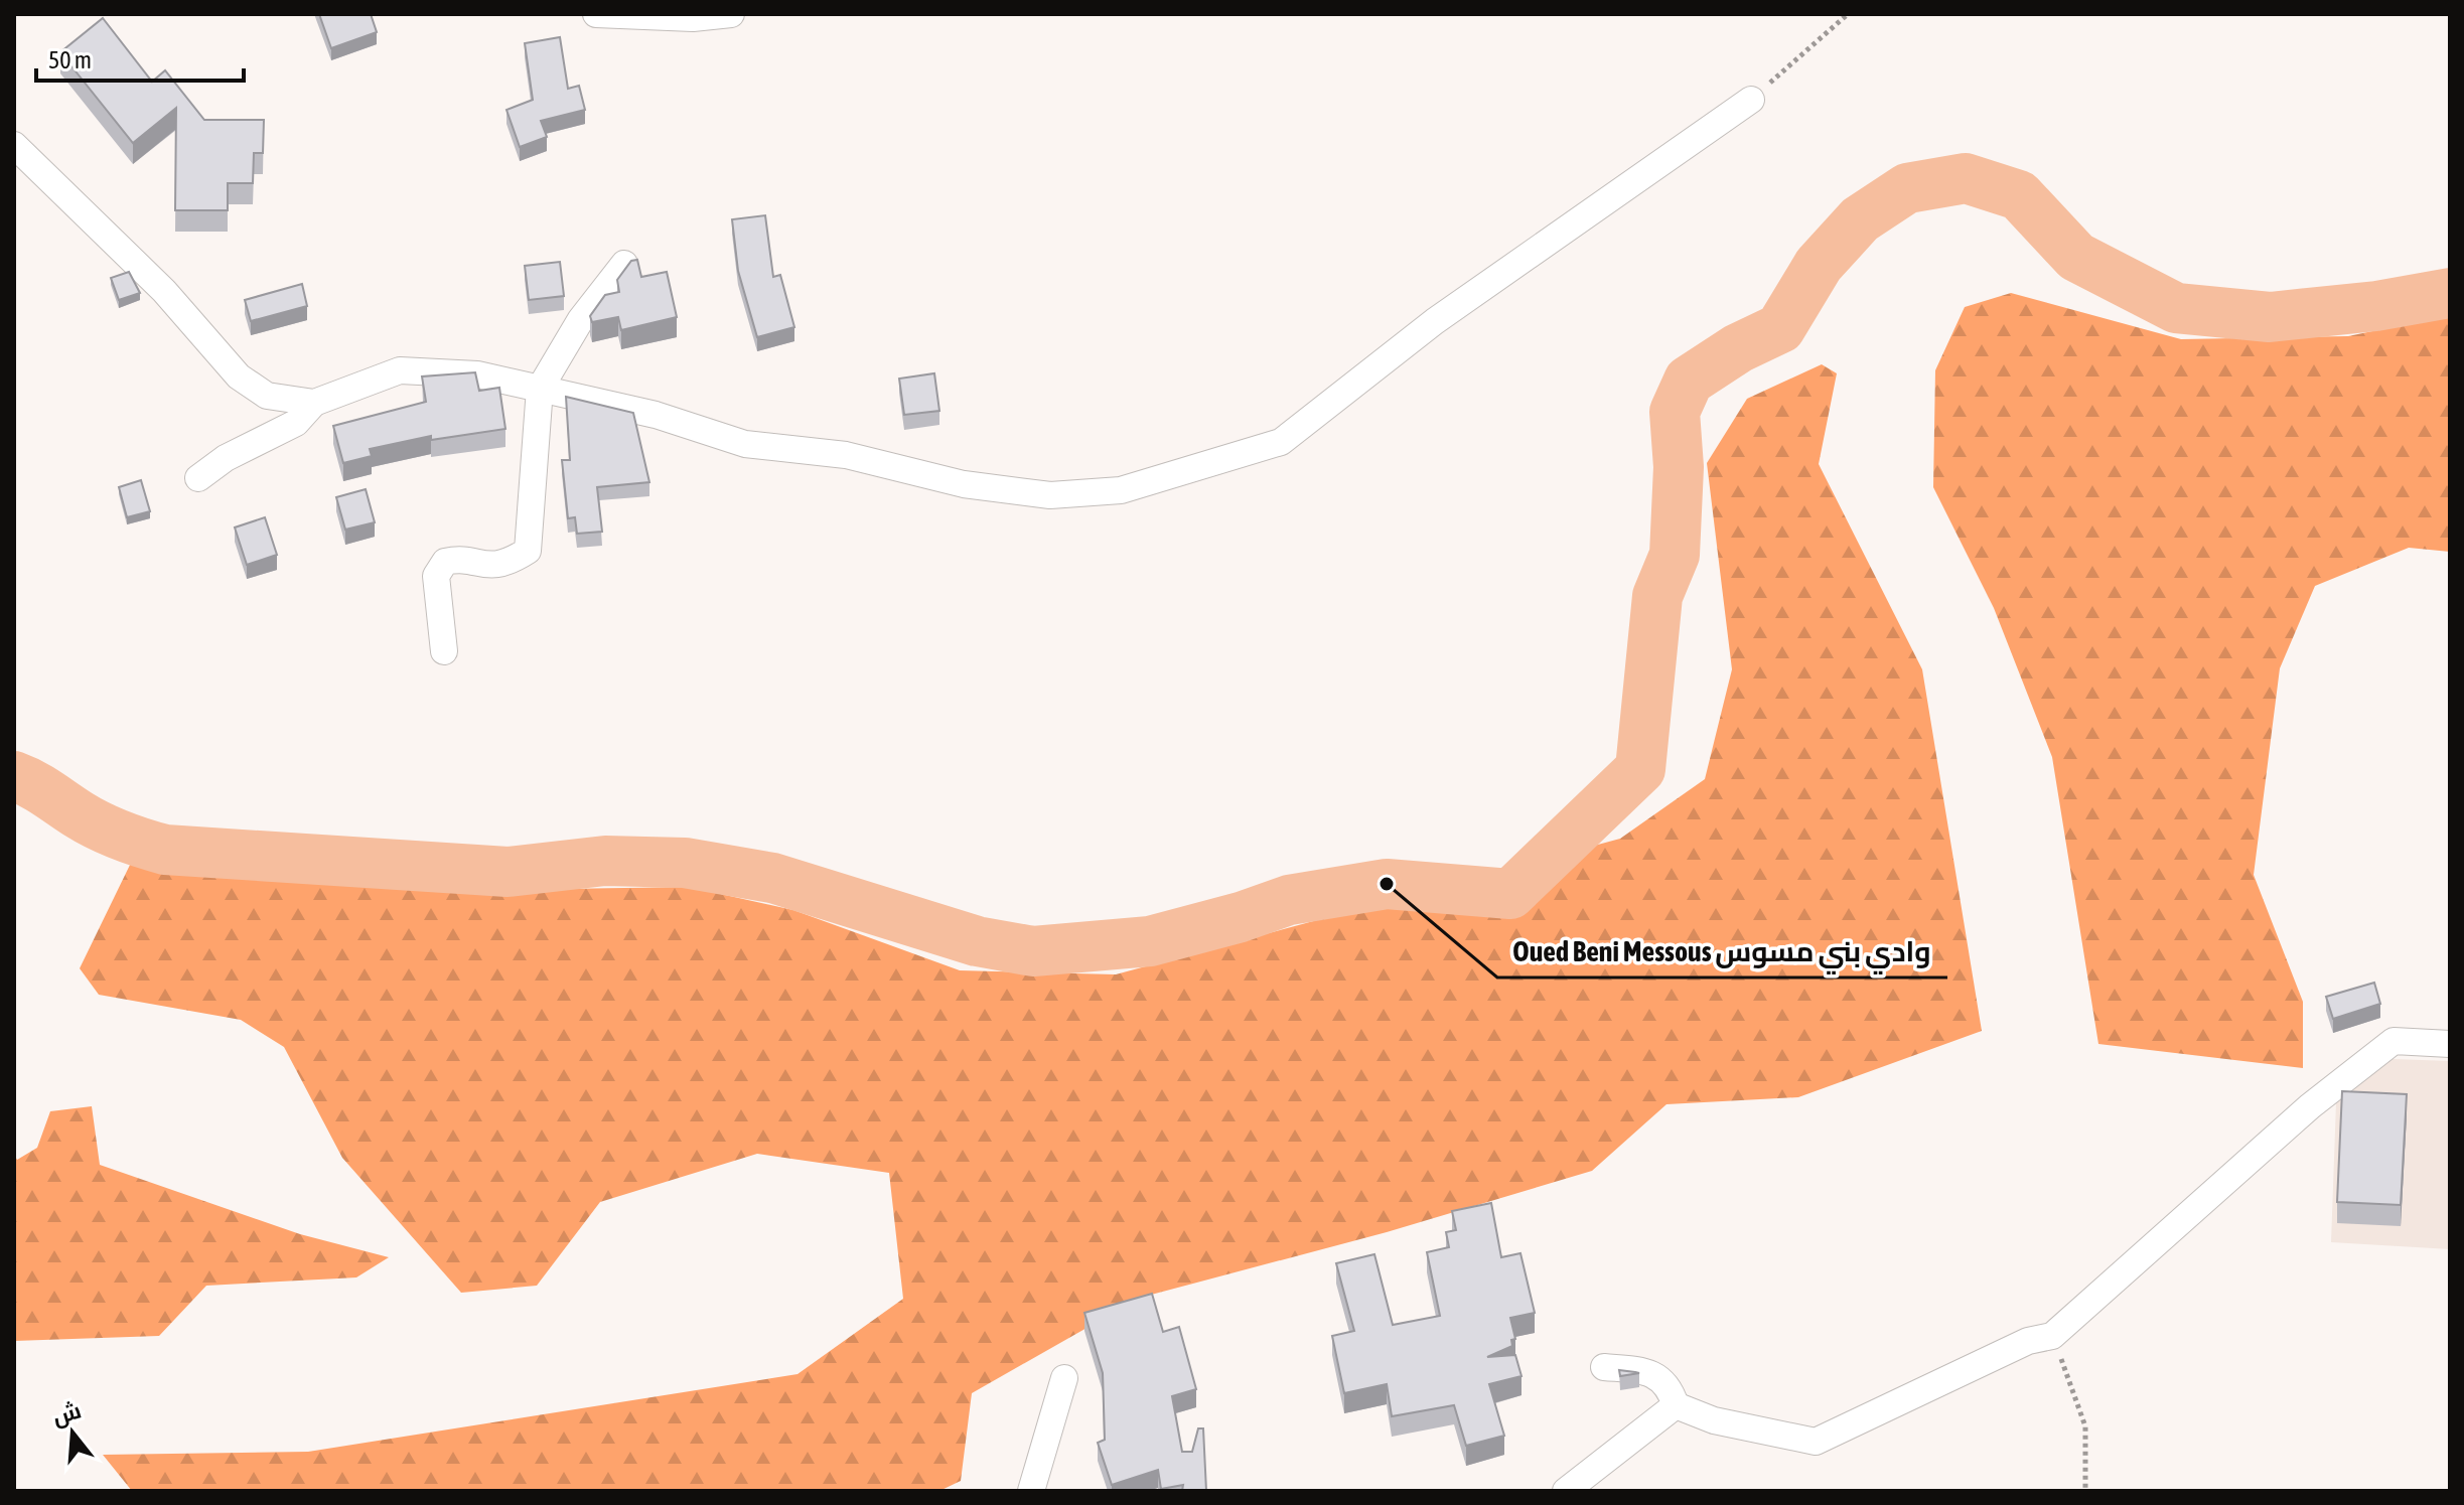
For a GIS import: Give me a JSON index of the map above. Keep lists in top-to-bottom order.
{
  "places": ["Oued Beni Messous وادي بني مسوس"],
  "scale_bar": "50 m",
  "north": "top"
}
